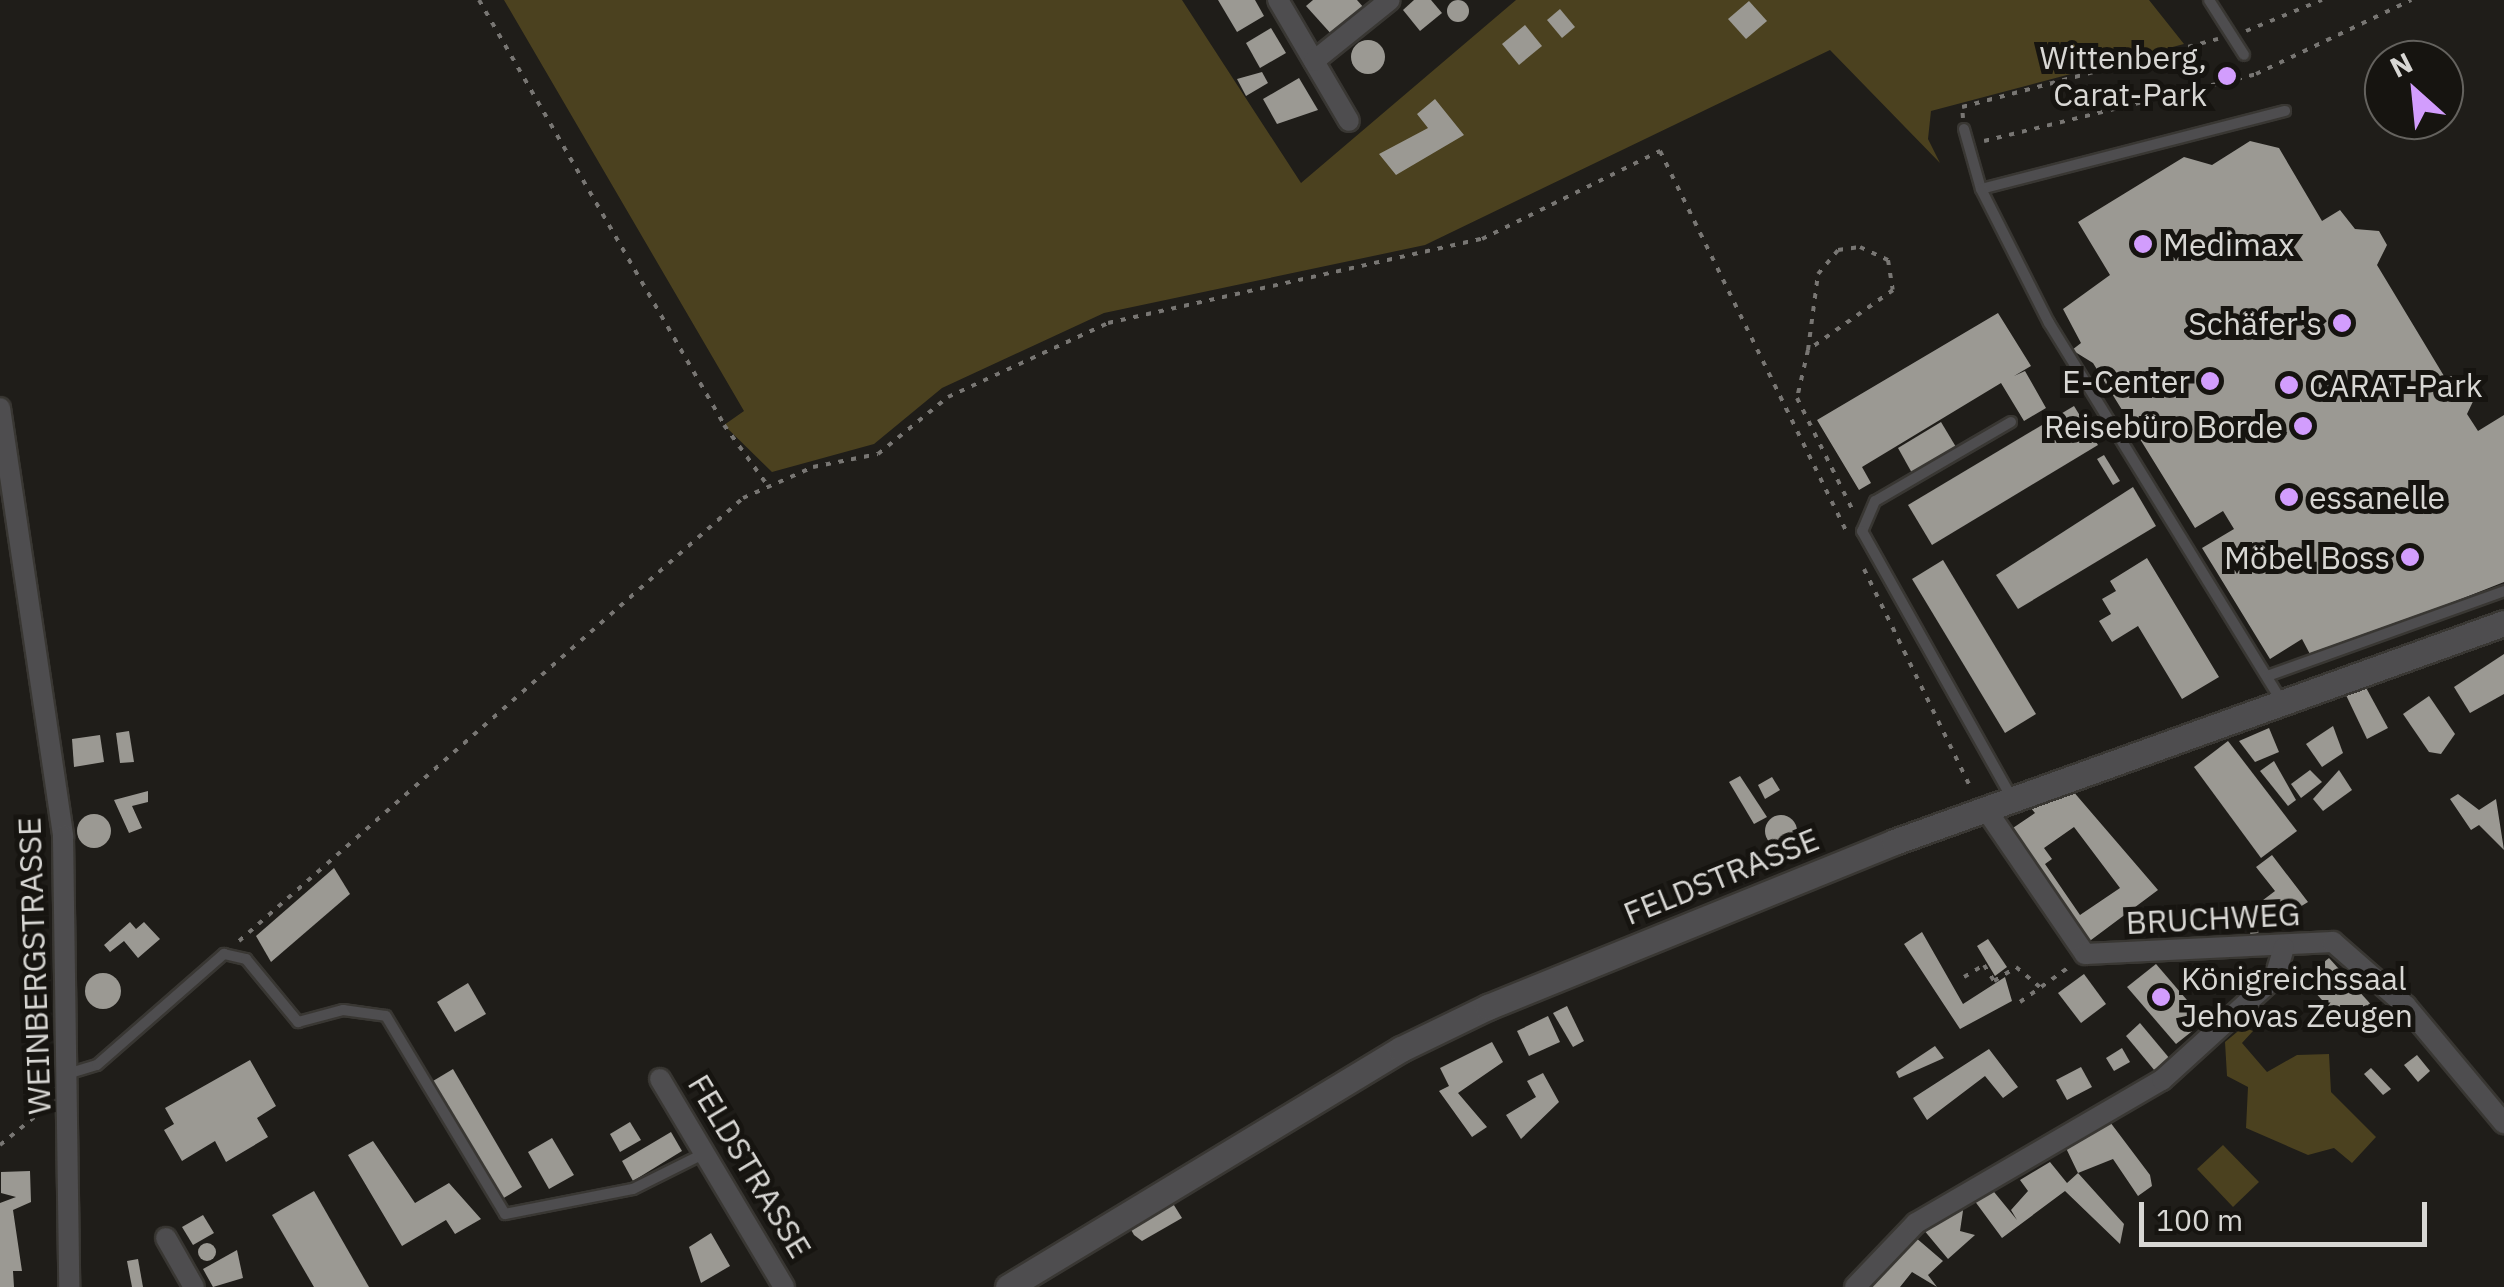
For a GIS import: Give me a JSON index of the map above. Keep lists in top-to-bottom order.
{
  "streets": {
    "street": ["FELDSTRASSE", "BRUCHWEG", "WEINBERGSTRASSE"]
  },
  "crossings": [
    ["FELDSTRASSE", "BRUCHWEG"]
  ],
  "places": [
    "Wittenberg, Carat-Park",
    "Medimax",
    "Schäfer's",
    "E-Center",
    "CARAT-Park",
    "Reisebüro Borde",
    "essanelle",
    "Möbel Boss",
    "Königreichssaal Jehovas Zeugen"
  ],
  "scale_bar": "100 m",
  "north": "top left"
}
